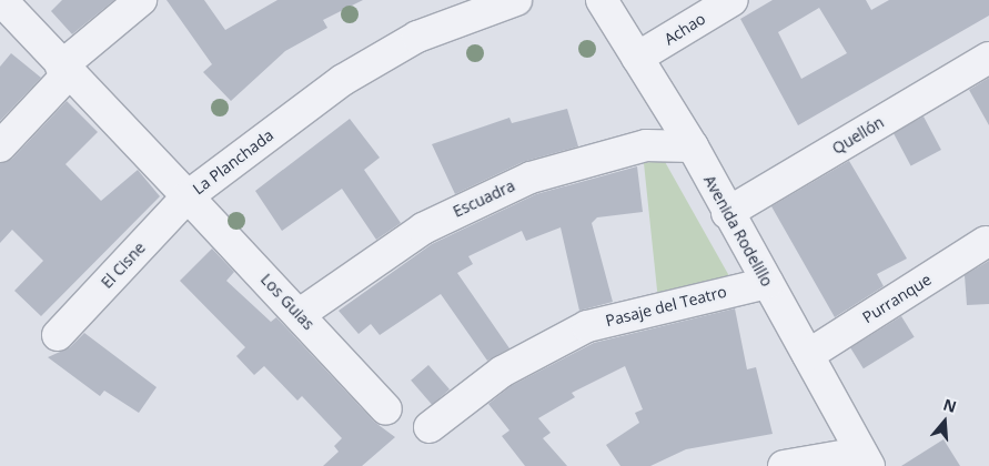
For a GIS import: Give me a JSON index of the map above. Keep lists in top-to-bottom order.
{
  "streets": {
    "street": [
      "Achao",
      "Quellón",
      "La Planchada",
      "Escuadra",
      "Avenida Rodelillo",
      "El Cisne",
      "Purranque",
      "Los Guias",
      "Pasaje del Teatro"
    ]
  },
  "crossings": [
    ["Achao", "Avenida Rodelillo"],
    ["Quellón", "Avenida Rodelillo"],
    ["La Planchada", "El Cisne"],
    ["La Planchada", "Los Guias"],
    ["Escuadra", "Avenida Rodelillo"],
    ["Escuadra", "Los Guias"],
    ["Avenida Rodelillo", "Purranque"],
    ["Avenida Rodelillo", "Pasaje del Teatro"],
    ["El Cisne", "Los Guias"]
  ],
  "north": "top"
}
